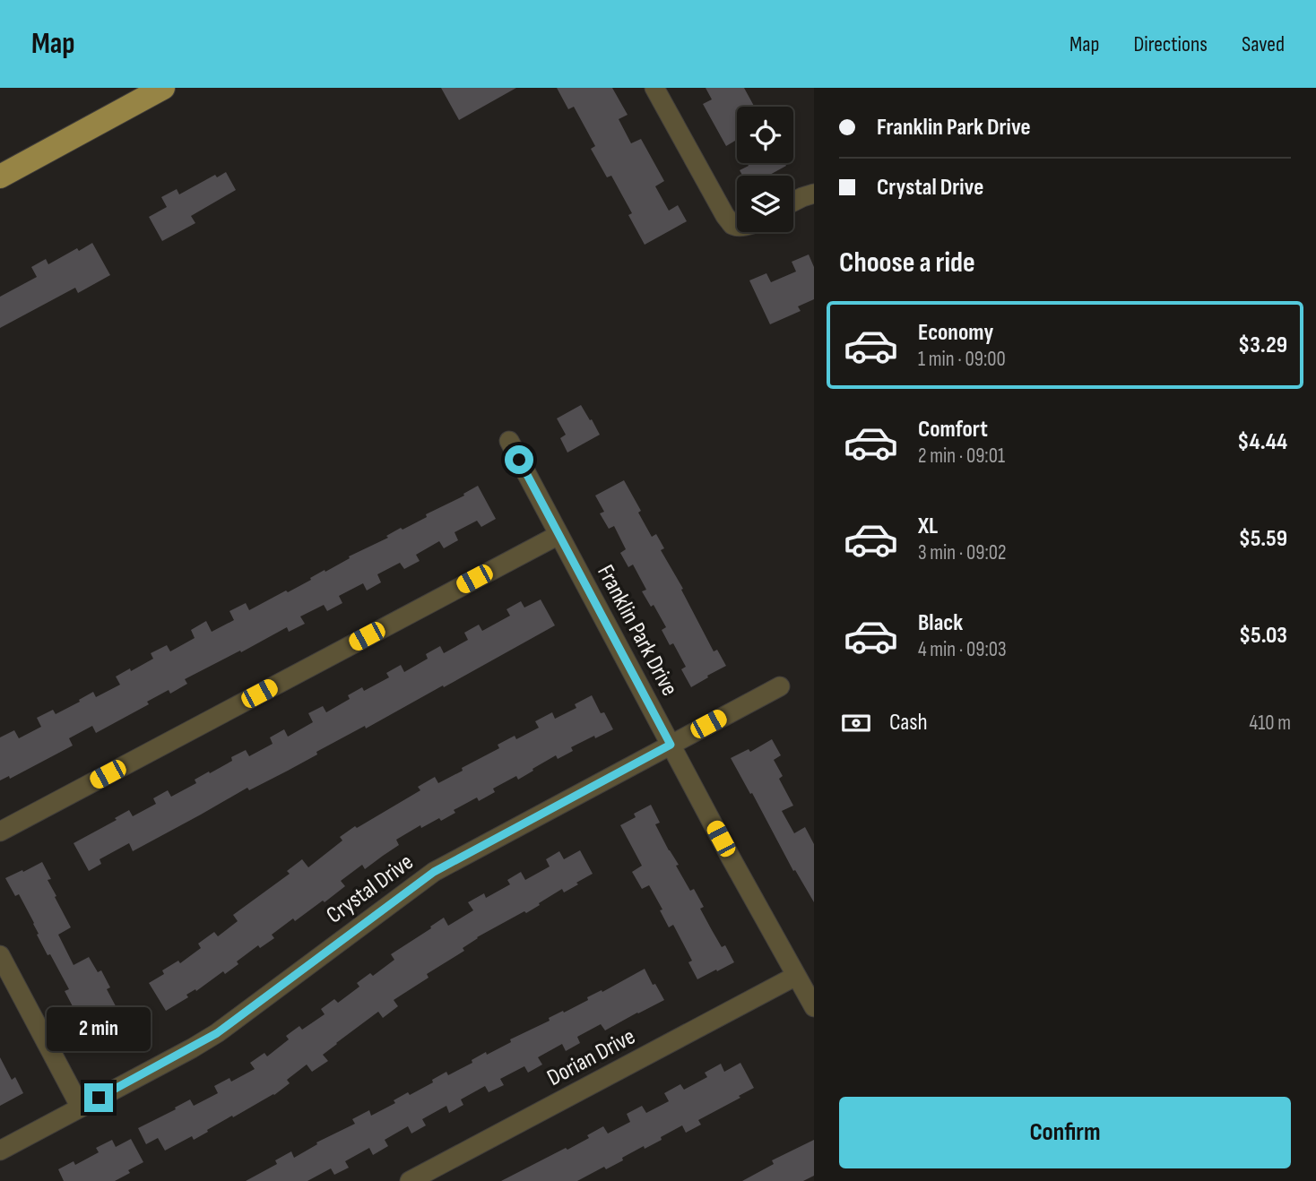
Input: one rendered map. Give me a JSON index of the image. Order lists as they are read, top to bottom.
{
  "streets": {
    "street": ["Franklin Park Drive", "Crystal Drive", "Dorian Drive"]
  },
  "crossings": [
    ["Franklin Park Drive", "Crystal Drive"],
    ["Franklin Park Drive", "Dorian Drive"]
  ],
  "page": {
    "header": "Map",
    "nav": ["Map", "Directions", "Saved"],
    "banner": ["Franklin Park Drive", "Crystal Drive"],
    "heading": "Choose a ride",
    "list": [
      {
        "name": "Economy",
        "note": "1 min · 09:00",
        "value": "$3.29"
      },
      {
        "name": "Comfort",
        "note": "2 min · 09:01",
        "value": "$4.44"
      },
      {
        "name": "XL",
        "note": "3 min · 09:02",
        "value": "$5.59"
      },
      {
        "name": "Black",
        "note": "4 min · 09:03",
        "value": "$5.03"
      }
    ],
    "pay": ["Cash", "410 m"],
    "bubble": "2 min",
    "buttons": "Confirm"
  }
}
